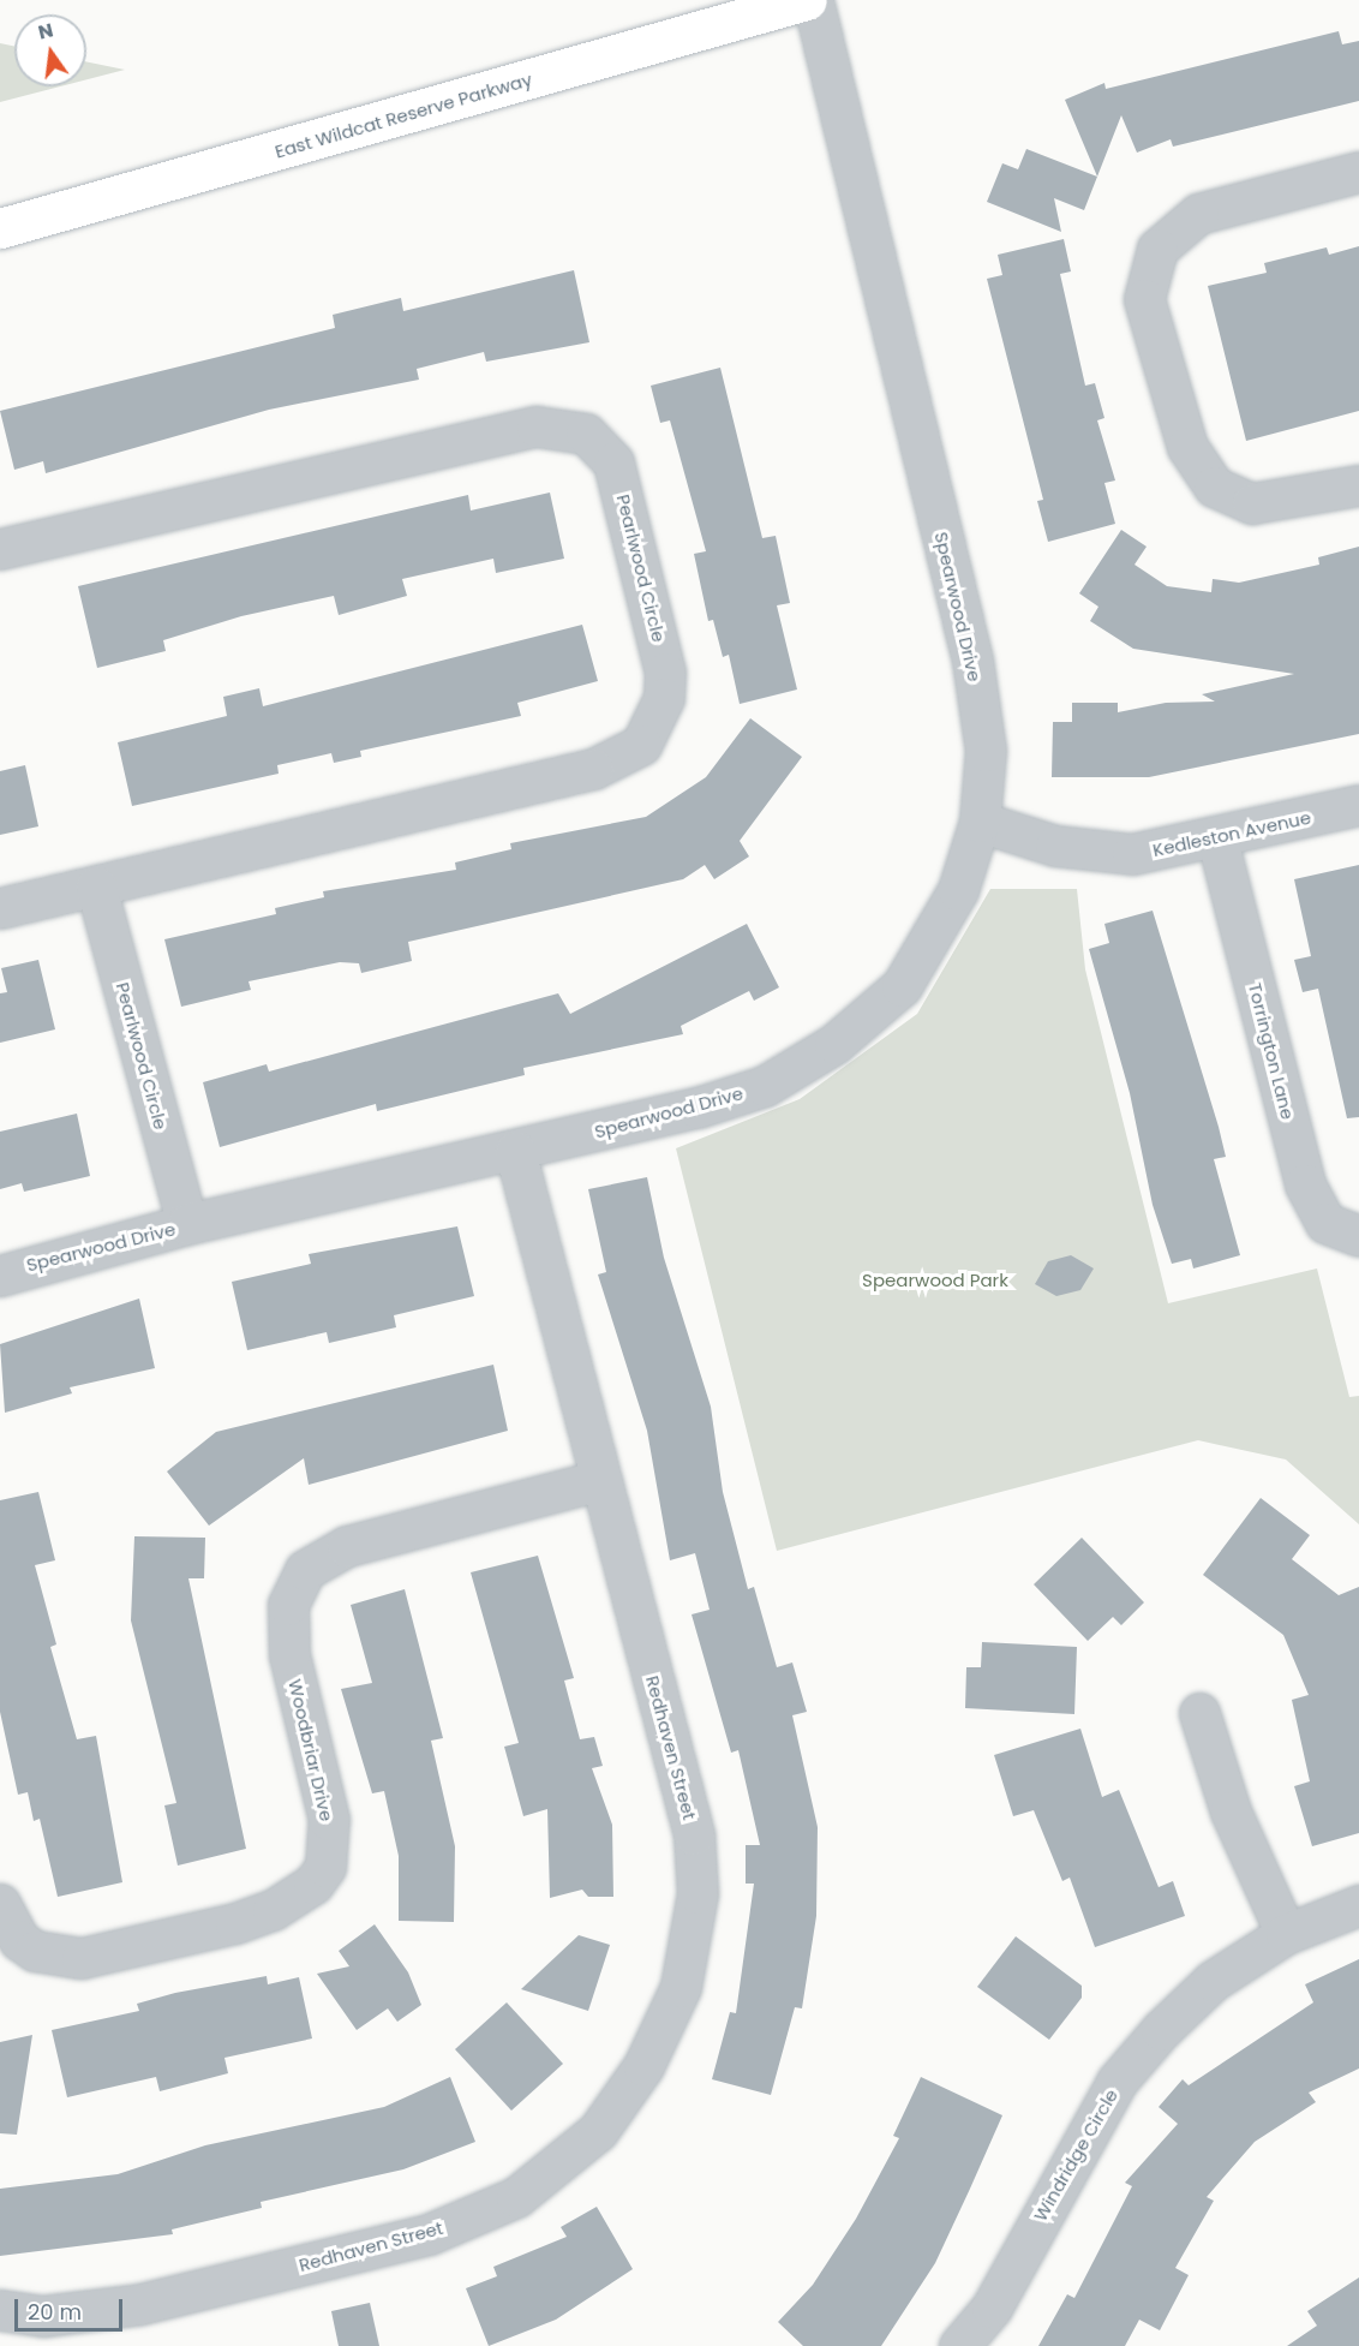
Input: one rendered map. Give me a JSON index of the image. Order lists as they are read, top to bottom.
{
  "streets": {
    "main road": ["East Wildcat Reserve Parkway"],
    "street": [
      "Pearlwood Circle",
      "Spearwood Drive",
      "Kedleston Avenue",
      "Torrington Lane",
      "Redhaven Street",
      "Woodbriar Drive",
      "Windridge Circle"
    ]
  },
  "crossings": [
    ["Pearlwood Circle", "Spearwood Drive"],
    ["Spearwood Drive", "Kedleston Avenue"],
    ["Spearwood Drive", "Redhaven Street"],
    ["Kedleston Avenue", "Torrington Lane"],
    ["Redhaven Street", "Woodbriar Drive"]
  ],
  "parks": ["Spearwood Park"],
  "scale_bar": "20 m",
  "north": "top"
}
